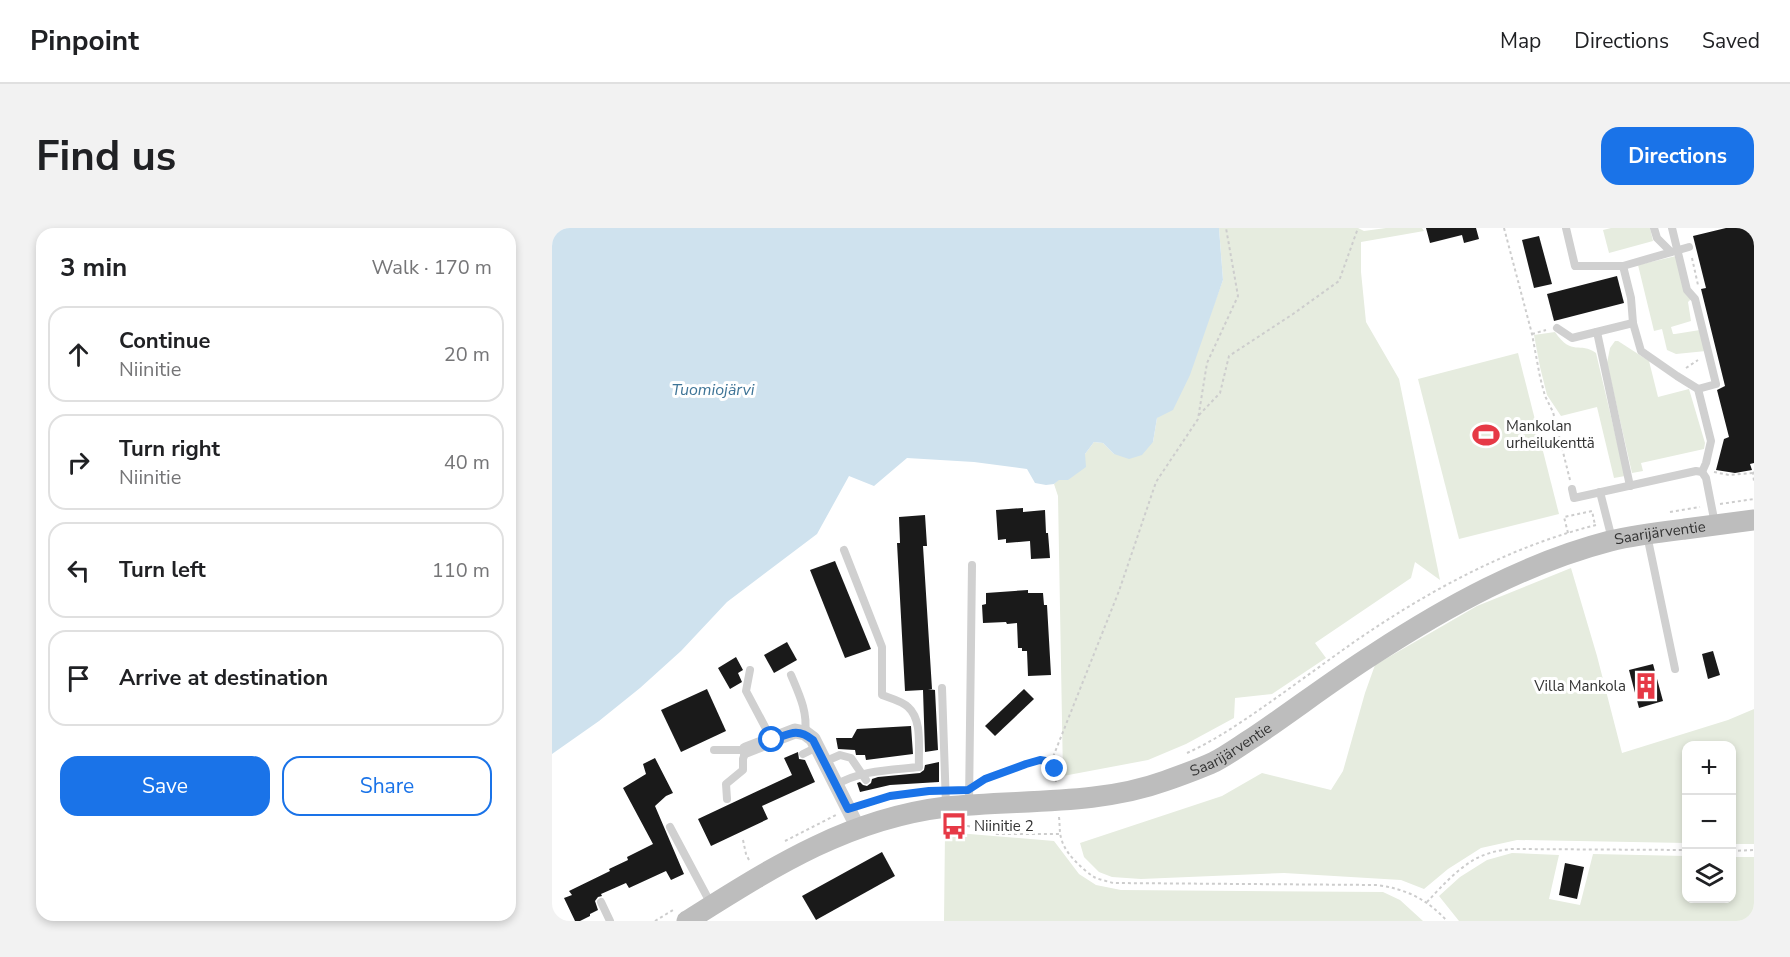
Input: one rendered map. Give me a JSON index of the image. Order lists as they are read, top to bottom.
{
  "streets": {
    "main road": ["Saarijärventie"]
  },
  "water": ["Tuomiojärvi"],
  "places": {
    "sports": ["Mankolan urheilukenttä"],
    "building": ["Villa Mankola"],
    "bus stop": ["Niinitie 2"]
  },
  "page": {
    "header": "Pinpoint",
    "nav": ["Map", "Directions", "Saved"],
    "buttons": [
      "Directions",
      ["Save", "Share"]
    ],
    "title": "Find us",
    "heading": ["3 min", "Walk · 170 m"],
    "list": [
      ["Continue", "Niinitie", "20 m"],
      ["Turn right", "Niinitie", "40 m"],
      ["Turn left", "110 m"],
      "Arrive at destination"
    ],
    "map_buttons": ["+", "−"]
  }
}
